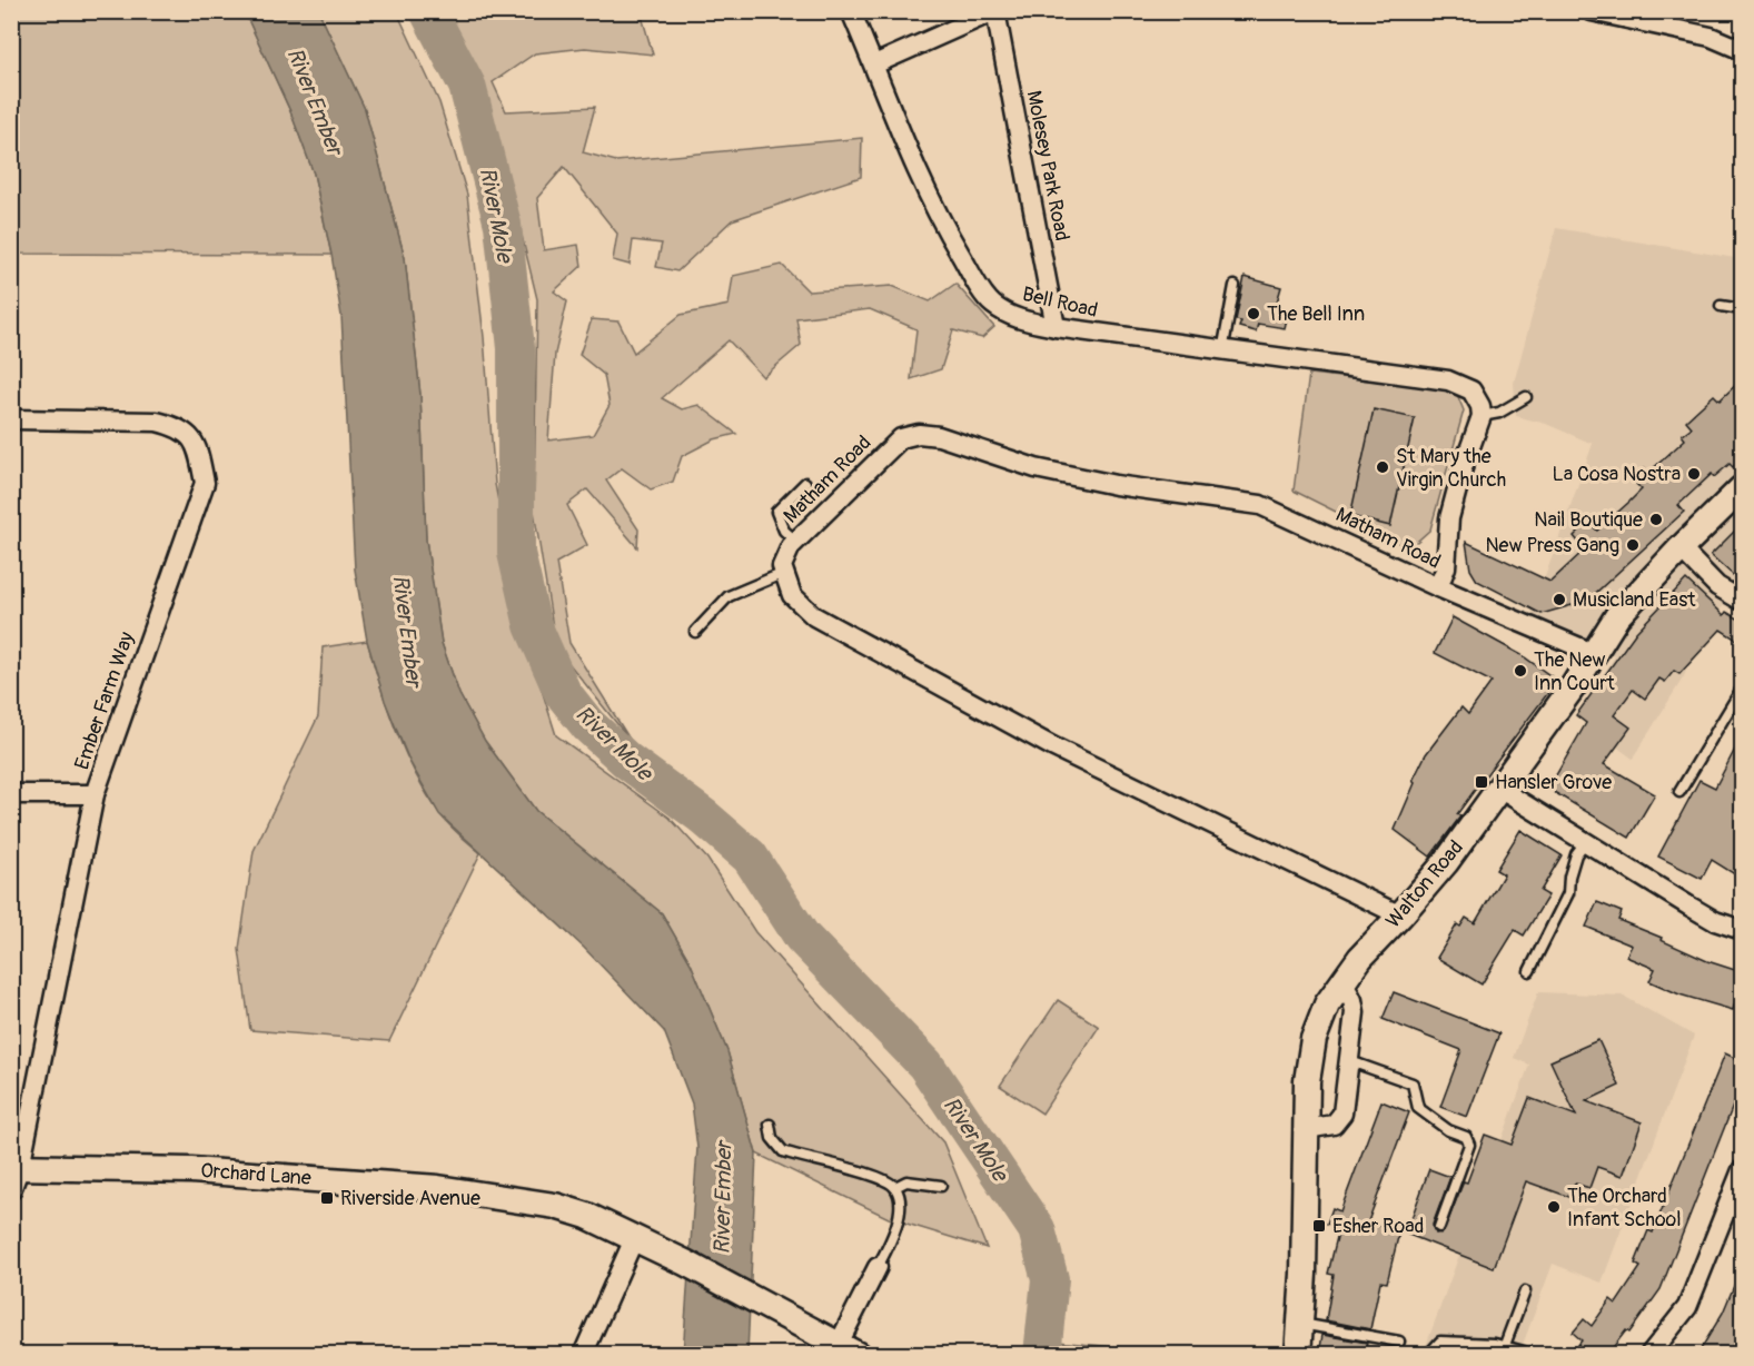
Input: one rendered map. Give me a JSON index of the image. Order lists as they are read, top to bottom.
{
  "streets": {
    "main road": ["Walton Road", "Orchard Lane"],
    "street": [
      "Molesey Park Road",
      "Bell Road",
      "Matham Road",
      "Ember Farm Way"
    ]
  },
  "crossings": [
    ["Molesey Park Road", "Bell Road"],
    ["Matham Road", "Walton Road"],
    ["Ember Farm Way", "Orchard Lane"]
  ],
  "water": ["River Ember", "River Mole"],
  "places": {
    "other": [
      "The Bell Inn",
      "St Mary the Virgin Church",
      "La Cosa Nostra",
      "Nail Boutique",
      "New Press Gang",
      "Musicland East",
      "The New Inn Court",
      "The Orchard Infant School"
    ],
    "transit": ["Hansler Grove", "Riverside Avenue", "Esher Road"]
  }
}
